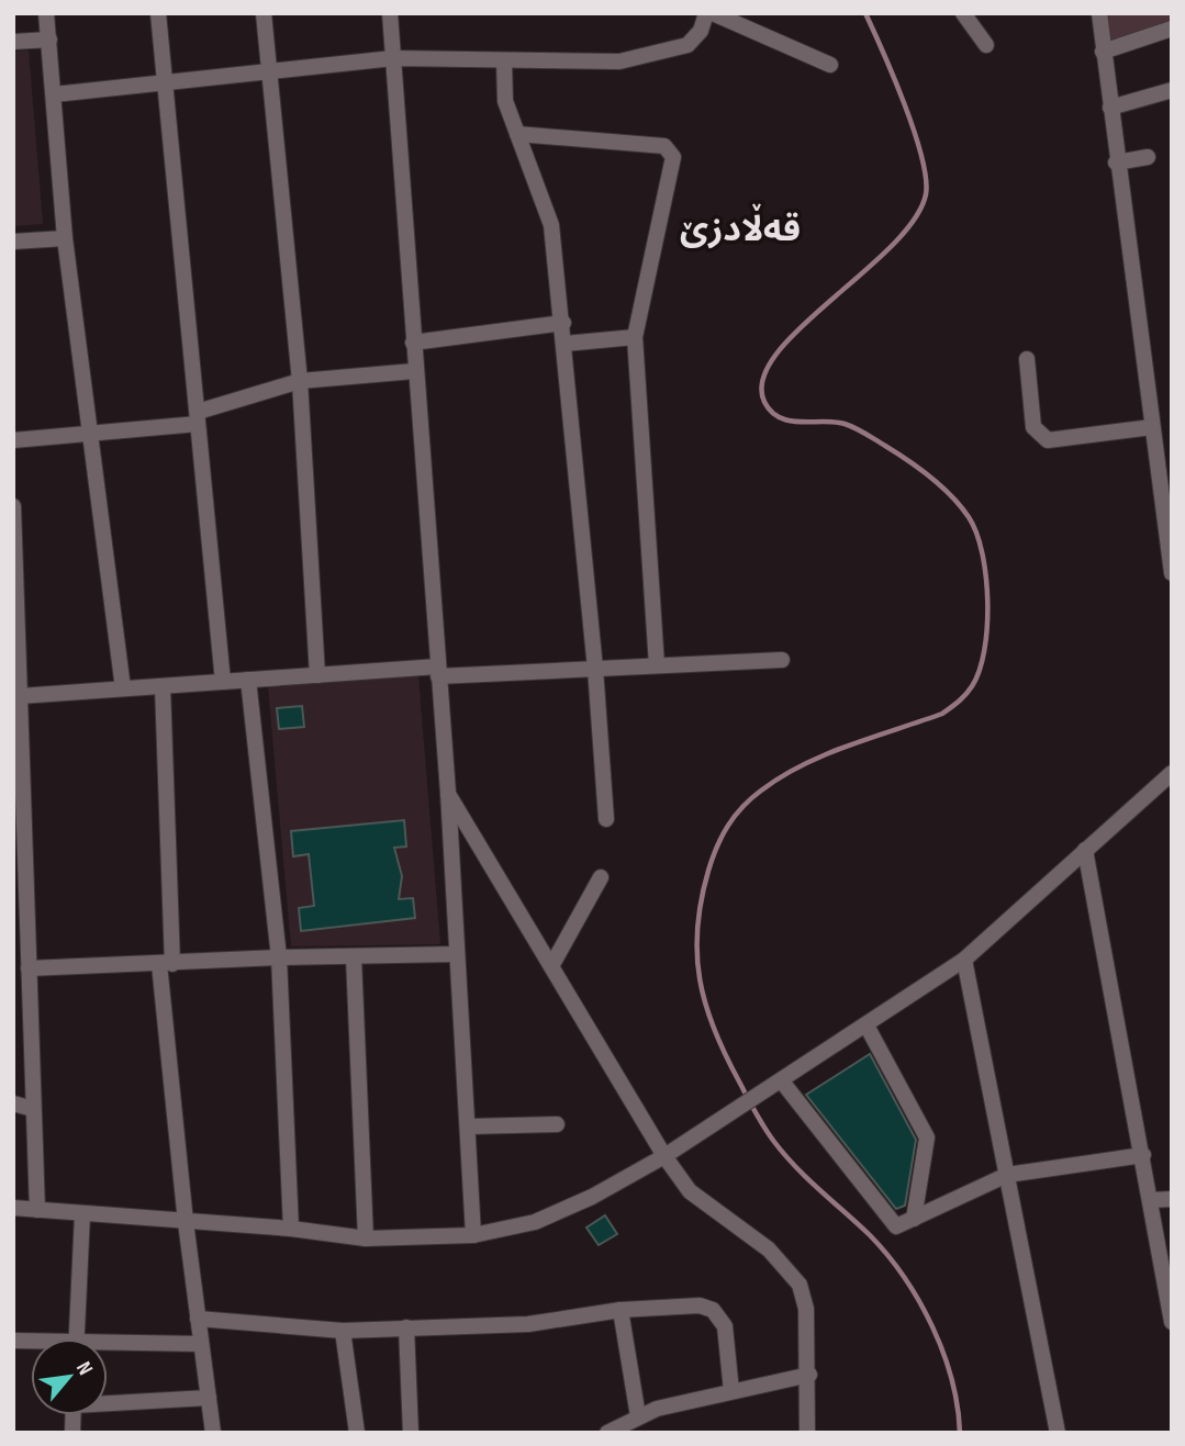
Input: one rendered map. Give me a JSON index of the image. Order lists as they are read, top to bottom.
{
  "districts": ["قەڵادزێ"],
  "north": "top right"
}
